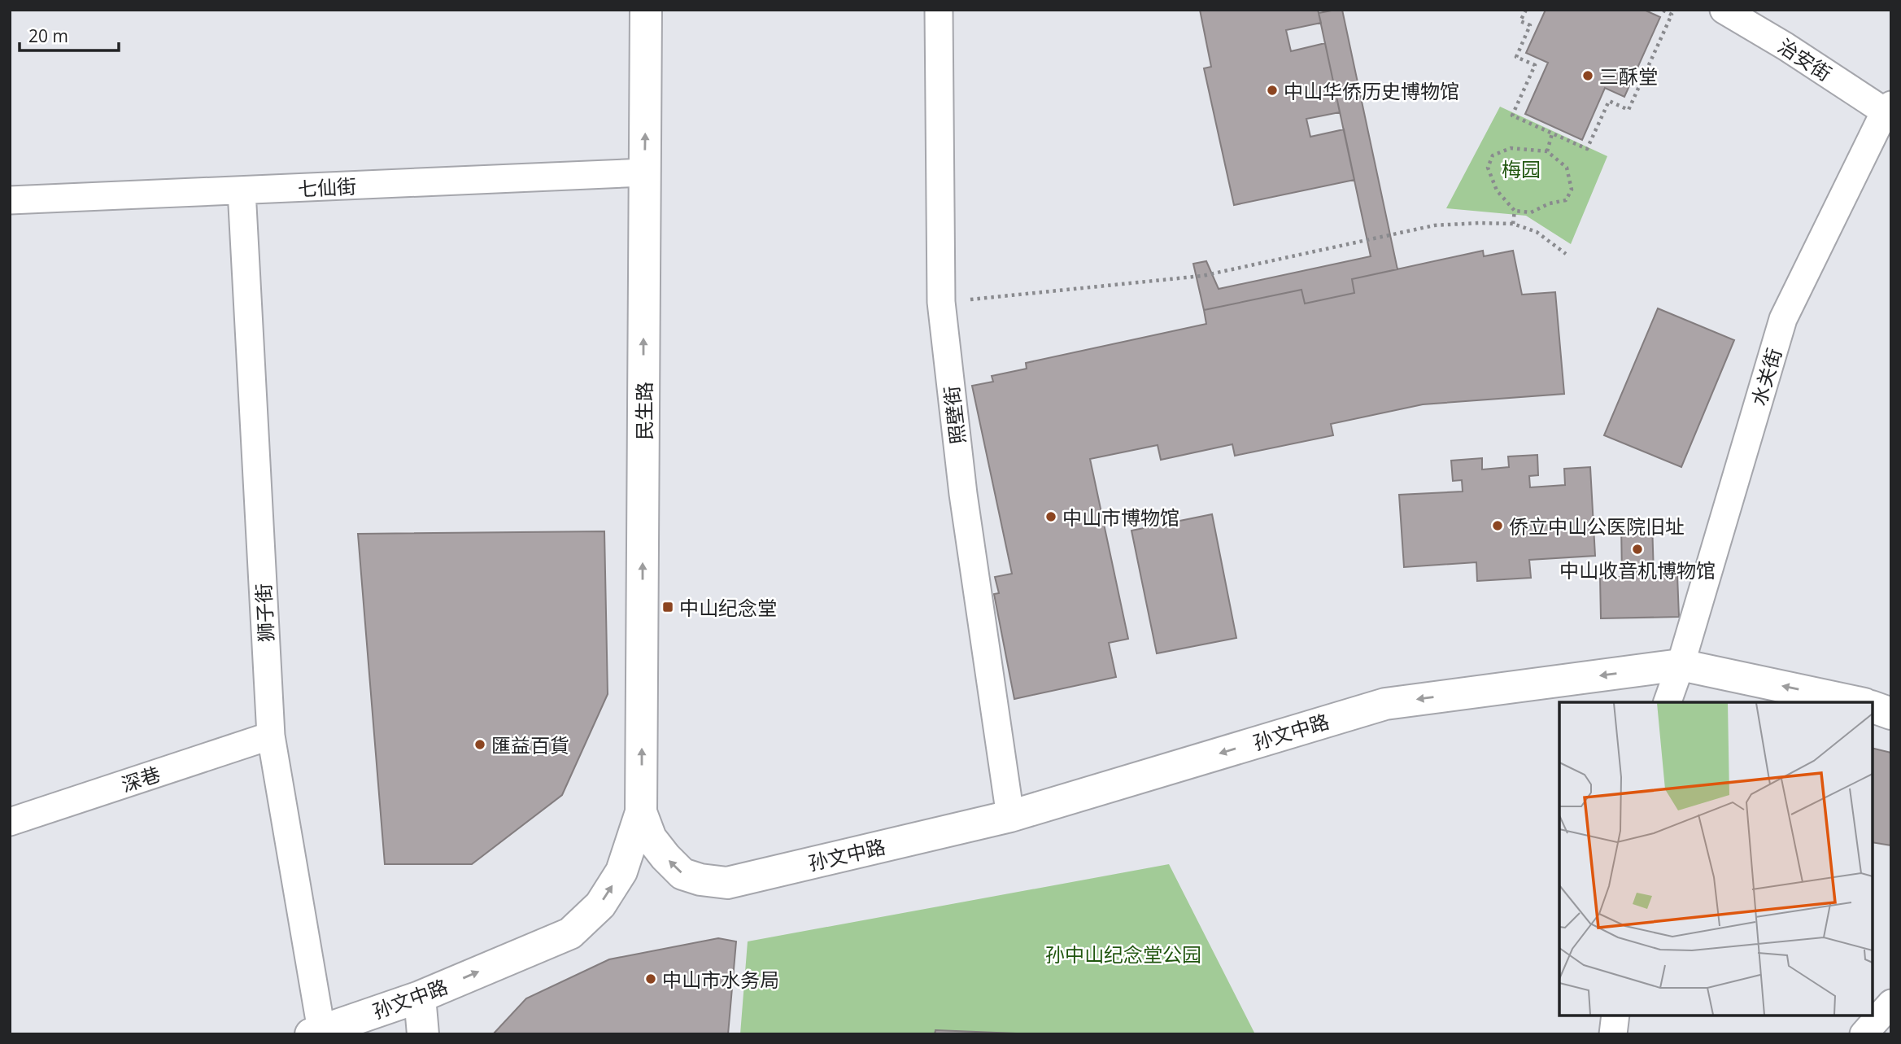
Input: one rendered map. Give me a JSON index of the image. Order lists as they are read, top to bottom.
{
  "streets": {
    "street": [
      "治安街",
      "七仙街",
      "水关街",
      "民生路",
      "照壁街",
      "狮子街",
      "孙文中路",
      "深巷"
    ]
  },
  "crossings": [
    ["治安街", "水关街"],
    ["七仙街", "民生路"],
    ["七仙街", "狮子街"],
    ["水关街", "孙文中路"],
    ["民生路", "孙文中路"],
    ["照壁街", "孙文中路"],
    ["狮子街", "孙文中路"],
    ["狮子街", "深巷"]
  ],
  "one_way": ["民生路"],
  "parks": ["梅园", "孙中山纪念堂公园"],
  "places": {
    "other": [
      "三酥堂",
      "中山华侨历史博物馆",
      "中山市博物馆",
      "侨立中山公医院旧址",
      "中山收音机博物馆",
      "匯益百貨",
      "中山市水务局"
    ],
    "transit": ["中山纪念堂"]
  },
  "scale_bar": "20 m"
}
